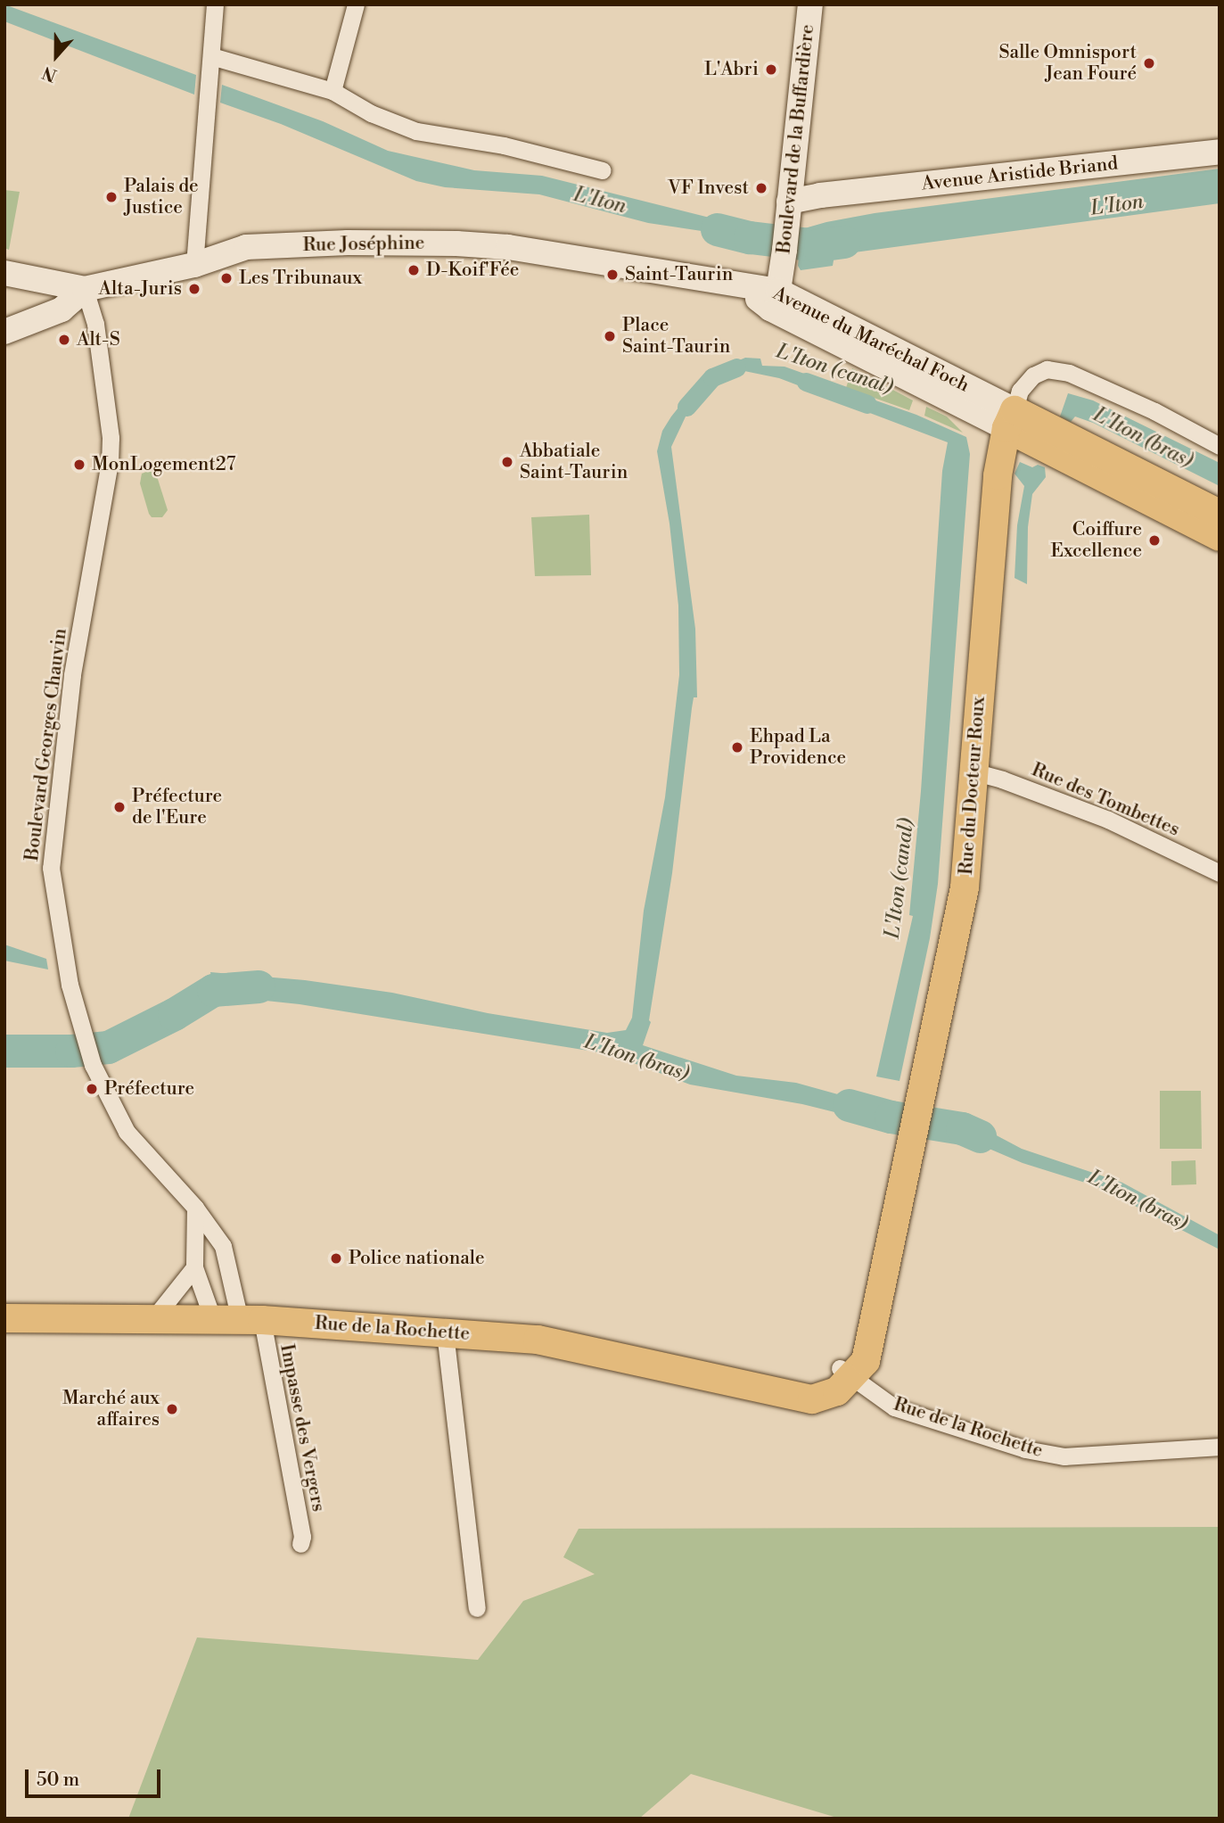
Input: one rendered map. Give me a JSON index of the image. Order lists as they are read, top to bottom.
{
  "streets": {
    "main road": [
      "Boulevard de la Buffardière",
      "Avenue Aristide Briand",
      "Rue Joséphine",
      "Avenue du Maréchal Foch",
      "Rue du Docteur Roux",
      "Rue de la Rochette"
    ],
    "street": ["Boulevard Georges Chauvin", "Rue des Tombettes", "Impasse des Vergers"]
  },
  "crossings": [
    ["Boulevard de la Buffardière", "Avenue Aristide Briand"],
    ["Boulevard de la Buffardière", "Avenue du Maréchal Foch"],
    ["Rue Joséphine", "Avenue du Maréchal Foch"],
    ["Rue Joséphine", "Boulevard Georges Chauvin"],
    ["Avenue du Maréchal Foch", "Rue du Docteur Roux"],
    ["Boulevard Georges Chauvin", "Rue de la Rochette"],
    ["Boulevard Georges Chauvin", "Impasse des Vergers"],
    ["Rue du Docteur Roux", "Rue des Tombettes"],
    ["Rue du Docteur Roux", "Rue de la Rochette"],
    ["Rue de la Rochette", "Impasse des Vergers"]
  ],
  "water": ["L'Iton", "L'Iton (canal)", "L'Iton (bras)"],
  "places": [
    "Salle Omnisport Jean Fouré",
    "L'Abri",
    "VF Invest",
    "Palais de Justice",
    "D-Koif'Fée",
    "Saint-Taurin",
    "Les Tribunaux",
    "Alta-Juris",
    "Place Saint-Taurin",
    "Alt-S",
    "Abbatiale Saint-Taurin",
    "MonLogement27",
    "Coiffure Excellence",
    "Ehpad La Providence",
    "Préfecture de l'Eure",
    "Préfecture",
    "Police nationale",
    "Marché aux affaires"
  ],
  "scale_bar": "50 m",
  "north": "bottom"
}
